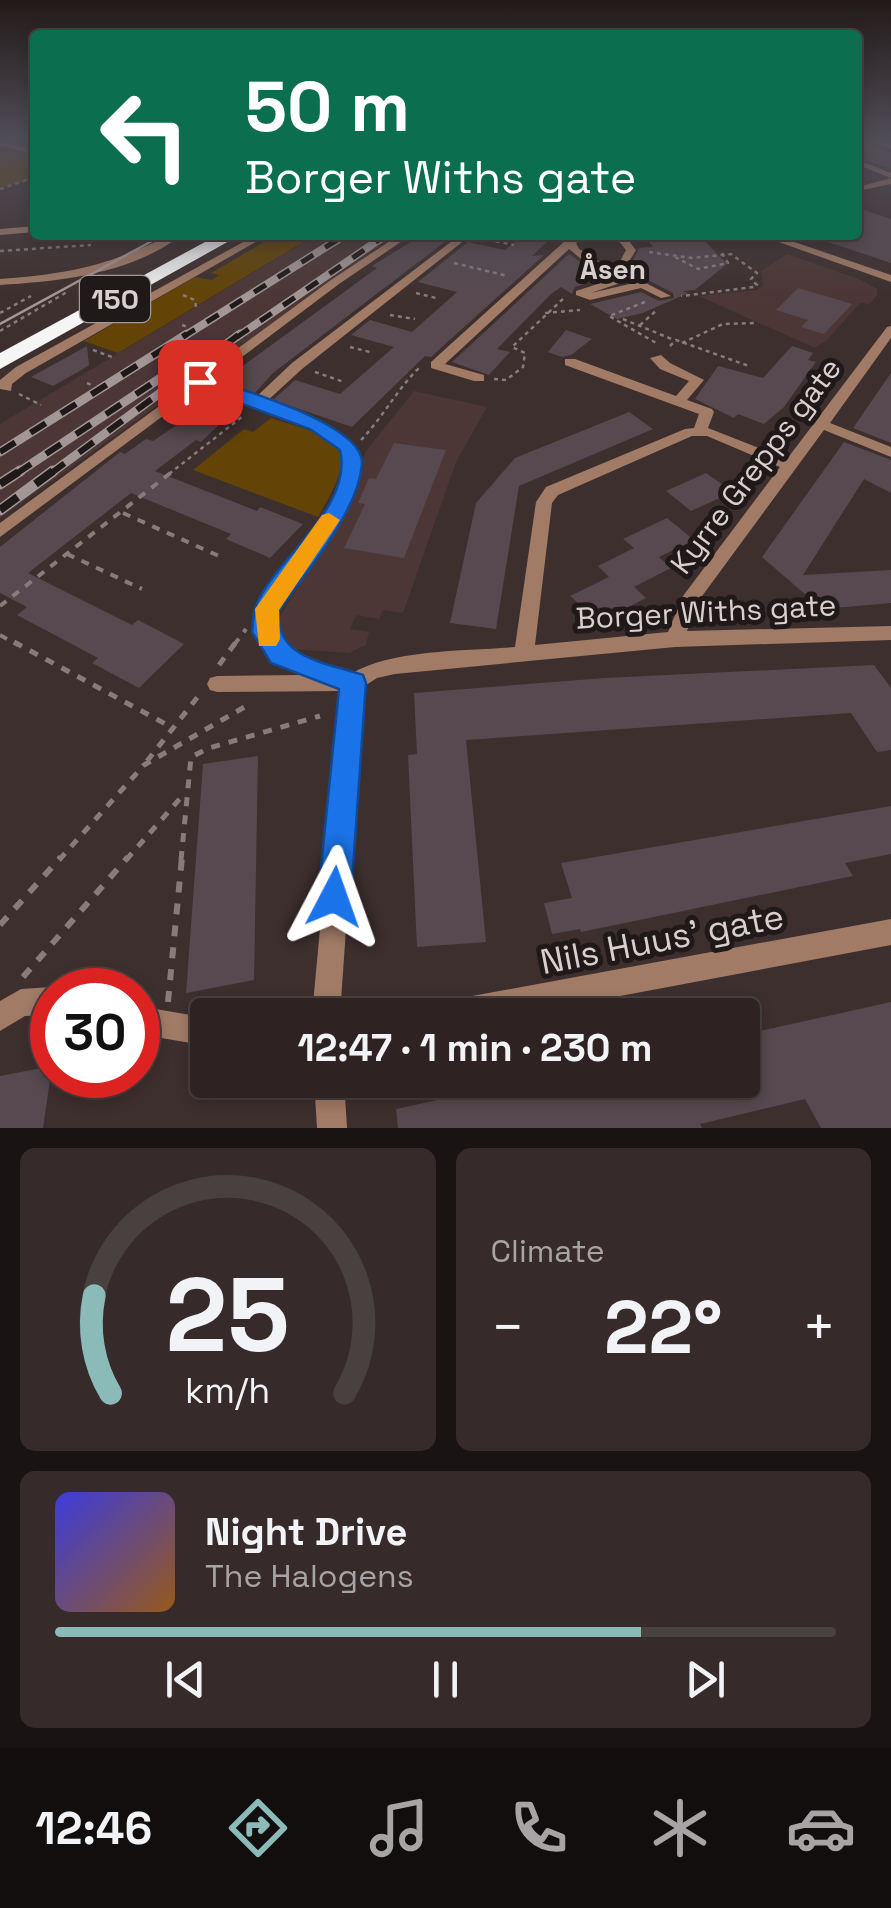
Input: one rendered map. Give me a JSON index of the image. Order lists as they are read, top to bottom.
{
  "streets": {
    "highway": ["150"],
    "street": ["Kyrre Grepps gate", "Borger Withs gate", "Nils Huus' gate"]
  },
  "crossings": [
    ["Kyrre Grepps gate", "Borger Withs gate"]
  ],
  "districts": ["Åsen"],
  "page": {
    "turn": ["50 m", "Borger Withs gate"],
    "limit": "30",
    "trip": "12:47 · 1 min · 230 m",
    "tile": "Climate",
    "heat": ["−", "22°", "+"],
    "song": ["Night Drive", "The Halogens"],
    "tabs": "12:46",
    "gauge": ["25", "km/h"]
  }
}
